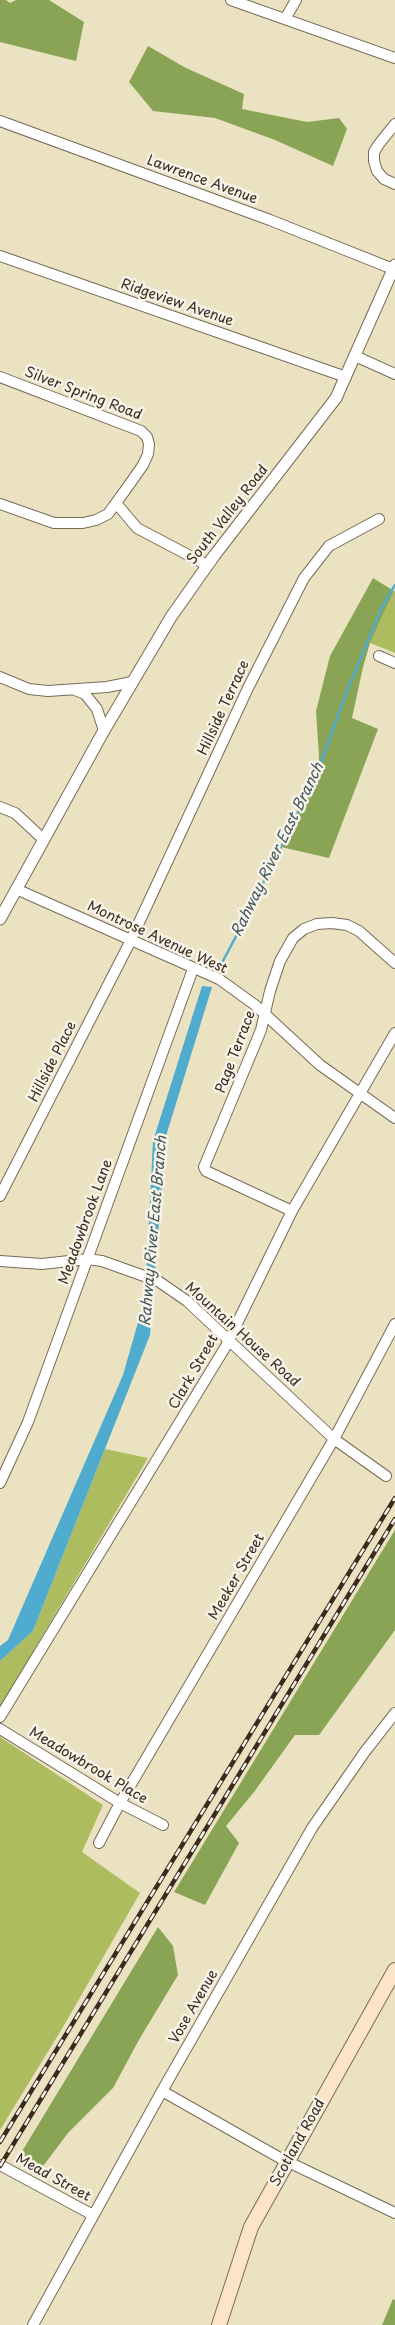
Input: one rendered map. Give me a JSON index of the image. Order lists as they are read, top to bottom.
{
  "streets": {
    "main road": ["Scotland Road"],
    "street": [
      "Lawrence Avenue",
      "Ridgeview Avenue",
      "Silver Spring Road",
      "South Valley Road",
      "Hillside Terrace",
      "Montrose Avenue West",
      "Page Terrace",
      "Hillside Place",
      "Meadowbrook Lane",
      "Mountain House Road",
      "Clark Street",
      "Meeker Street",
      "Meadowbrook Place",
      "Vose Avenue",
      "Mead Street"
    ]
  },
  "crossings": [
    ["Lawrence Avenue", "South Valley Road"],
    ["Ridgeview Avenue", "South Valley Road"],
    ["South Valley Road", "Montrose Avenue West"],
    ["Hillside Terrace", "Montrose Avenue West"],
    ["Hillside Terrace", "Hillside Place"],
    ["Montrose Avenue West", "Page Terrace"],
    ["Montrose Avenue West", "Hillside Place"],
    ["Montrose Avenue West", "Meadowbrook Lane"],
    ["Montrose Avenue West", "Clark Street"],
    ["Page Terrace", "Clark Street"],
    ["Meadowbrook Lane", "Mountain House Road"],
    ["Mountain House Road", "Clark Street"],
    ["Mountain House Road", "Meeker Street"],
    ["Meeker Street", "Meadowbrook Place"],
    ["Vose Avenue", "Mead Street"]
  ],
  "water": ["Rahway River East Branch"]
}
